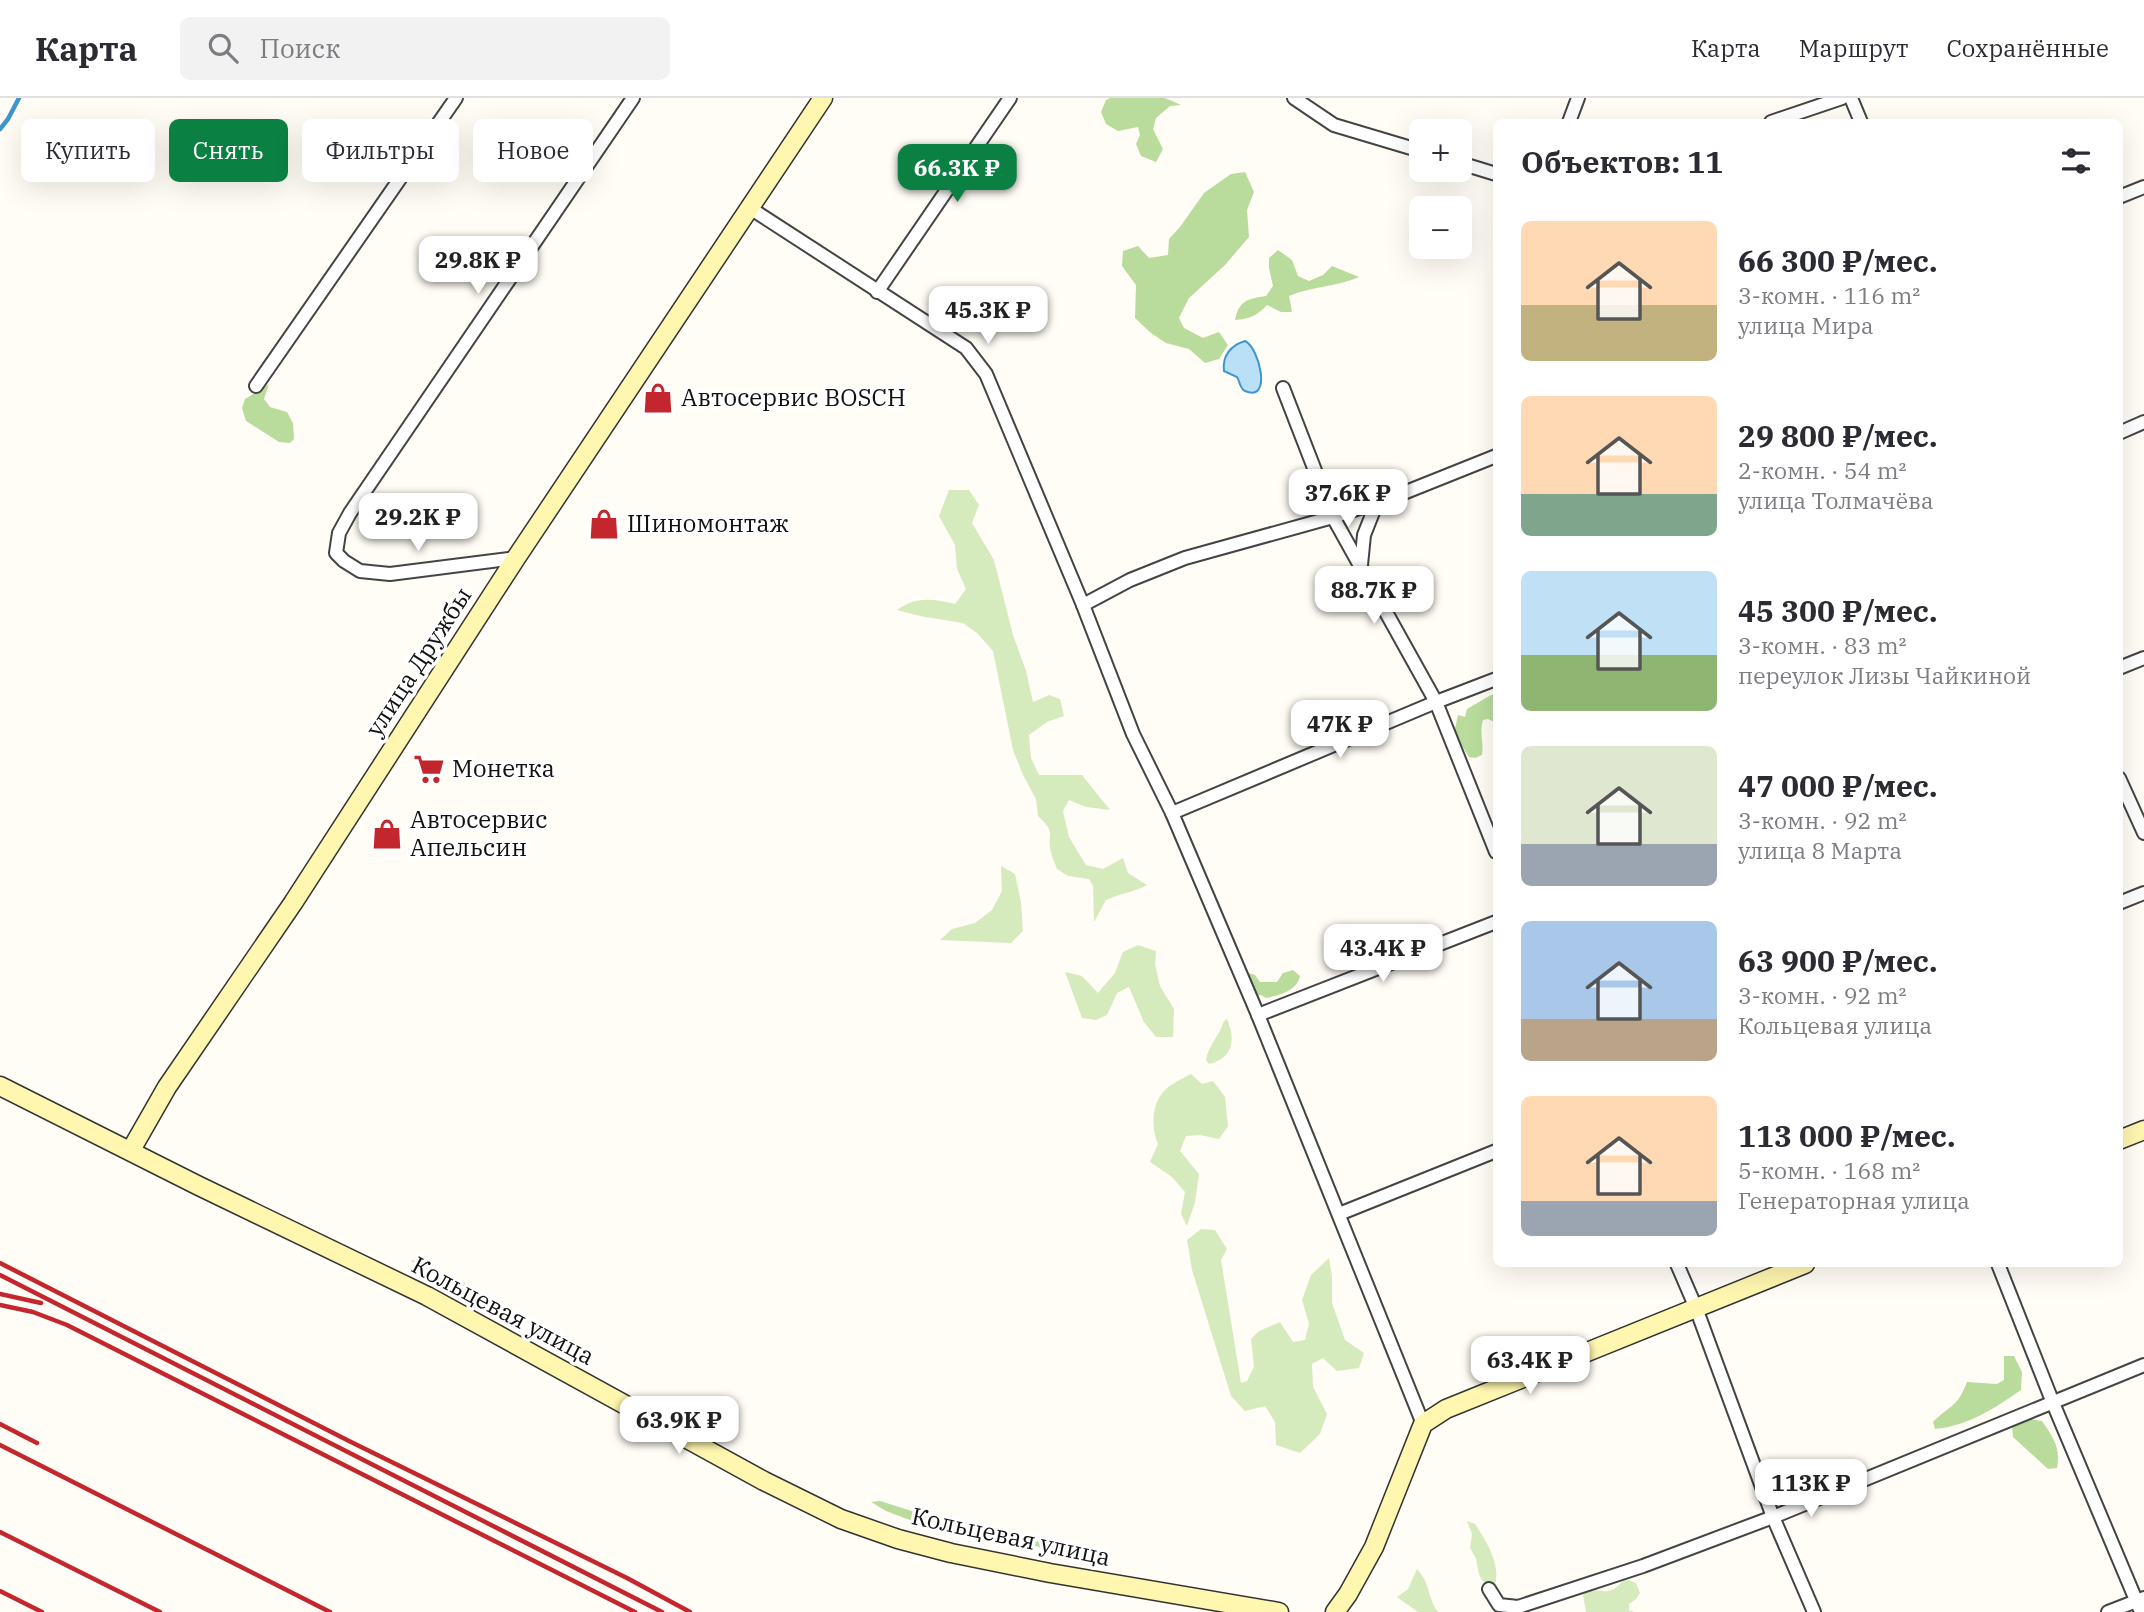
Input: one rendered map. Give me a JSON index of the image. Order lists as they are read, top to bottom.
{
  "streets": {
    "street": ["улица Дружбы", "Кольцевая улица"]
  },
  "crossings": [
    ["улица Дружбы", "Кольцевая улица"]
  ],
  "places": {
    "shop": ["Автосервис BOSCH", "Шиномонтаж", "Автосервис Апельсин"],
    "supermarket": ["Монетка"]
  },
  "page": {
    "header": "Карта",
    "search": "Поиск",
    "nav": ["Карта", "Маршрут", "Сохранённые"],
    "map_buttons": ["+", "−"],
    "chip": [
      "Купить",
      "Снять",
      "Фильтры",
      "Новое"
    ],
    "heading": "Объектов: 11",
    "price": [
      "66.3K ₽",
      "29.8K ₽",
      "45.3K ₽",
      "37.6K ₽",
      "29.2K ₽",
      "88.7K ₽",
      "47K ₽",
      "43.4K ₽",
      "63.4K ₽",
      "63.9K ₽",
      "113K ₽"
    ],
    "list": [
      {
        "name": "66 300 ₽/мес.",
        "note": "3-комн. · 116 m² · улица Мира"
      },
      {
        "name": "29 800 ₽/мес.",
        "note": "2-комн. · 54 m² · улица Толмачёва"
      },
      {
        "name": "45 300 ₽/мес.",
        "note": "3-комн. · 83 m² · переулок Лизы Чайкиной"
      },
      {
        "name": "47 000 ₽/мес.",
        "note": "3-комн. · 92 m² · улица 8 Марта"
      },
      {
        "name": "63 900 ₽/мес.",
        "note": "3-комн. · 92 m² · Кольцевая улица"
      },
      {
        "name": "113 000 ₽/мес.",
        "note": "5-комн. · 168 m² · Генераторная улица"
      }
    ]
  }
}
